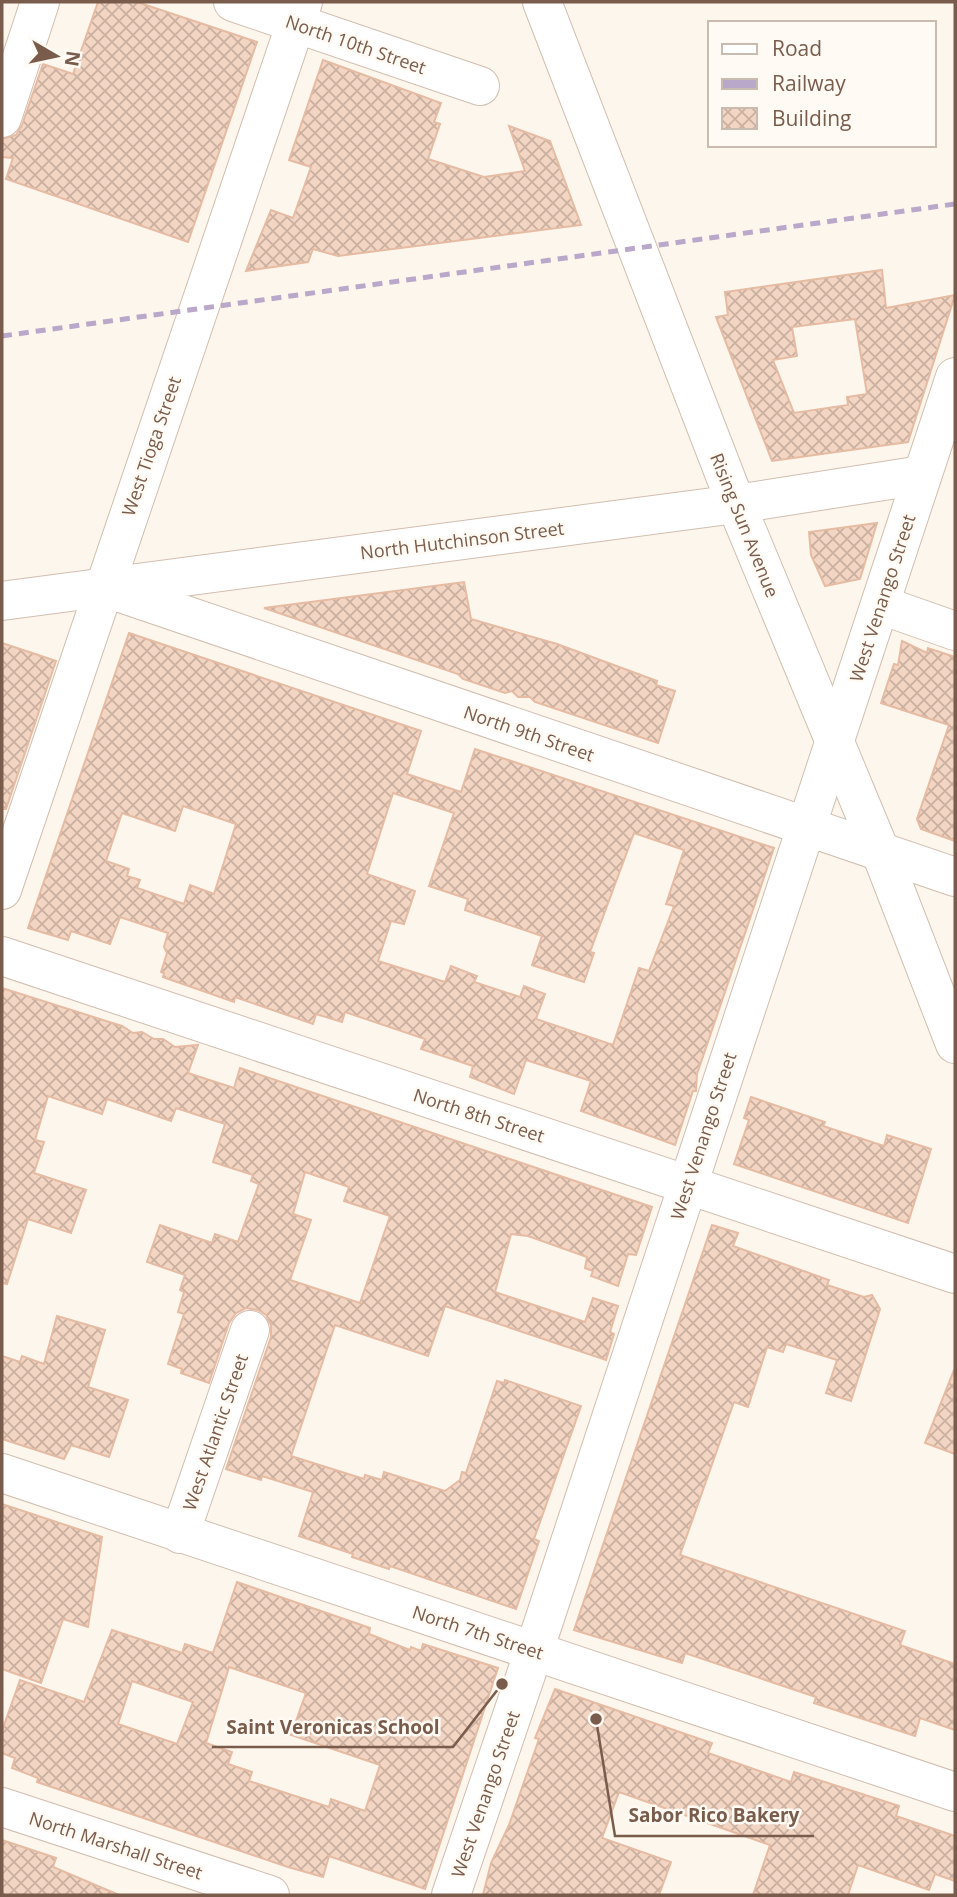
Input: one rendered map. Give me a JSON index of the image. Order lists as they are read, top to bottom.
{
  "streets": {
    "street": [
      "North 10th Street",
      "West Tioga Street",
      "Rising Sun Avenue",
      "North Hutchinson Street",
      "West Venango Street",
      "North 9th Street",
      "North 8th Street",
      "West Atlantic Street",
      "North 7th Street",
      "North Marshall Street"
    ]
  },
  "crossings": [
    ["North 10th Street", "West Tioga Street"],
    ["West Tioga Street", "North Hutchinson Street"],
    ["West Tioga Street", "North 9th Street"],
    ["Rising Sun Avenue", "North Hutchinson Street"],
    ["Rising Sun Avenue", "West Venango Street"],
    ["Rising Sun Avenue", "North 9th Street"],
    ["North Hutchinson Street", "West Venango Street"],
    ["North Hutchinson Street", "North 9th Street"],
    ["West Venango Street", "North 9th Street"],
    ["West Venango Street", "North 8th Street"],
    ["West Venango Street", "North 7th Street"],
    ["West Atlantic Street", "North 7th Street"]
  ],
  "places": ["Saint Veronicas School", "Sabor Rico Bakery"],
  "legend": ["Road", "Railway", "Building"],
  "north": "right"
}
